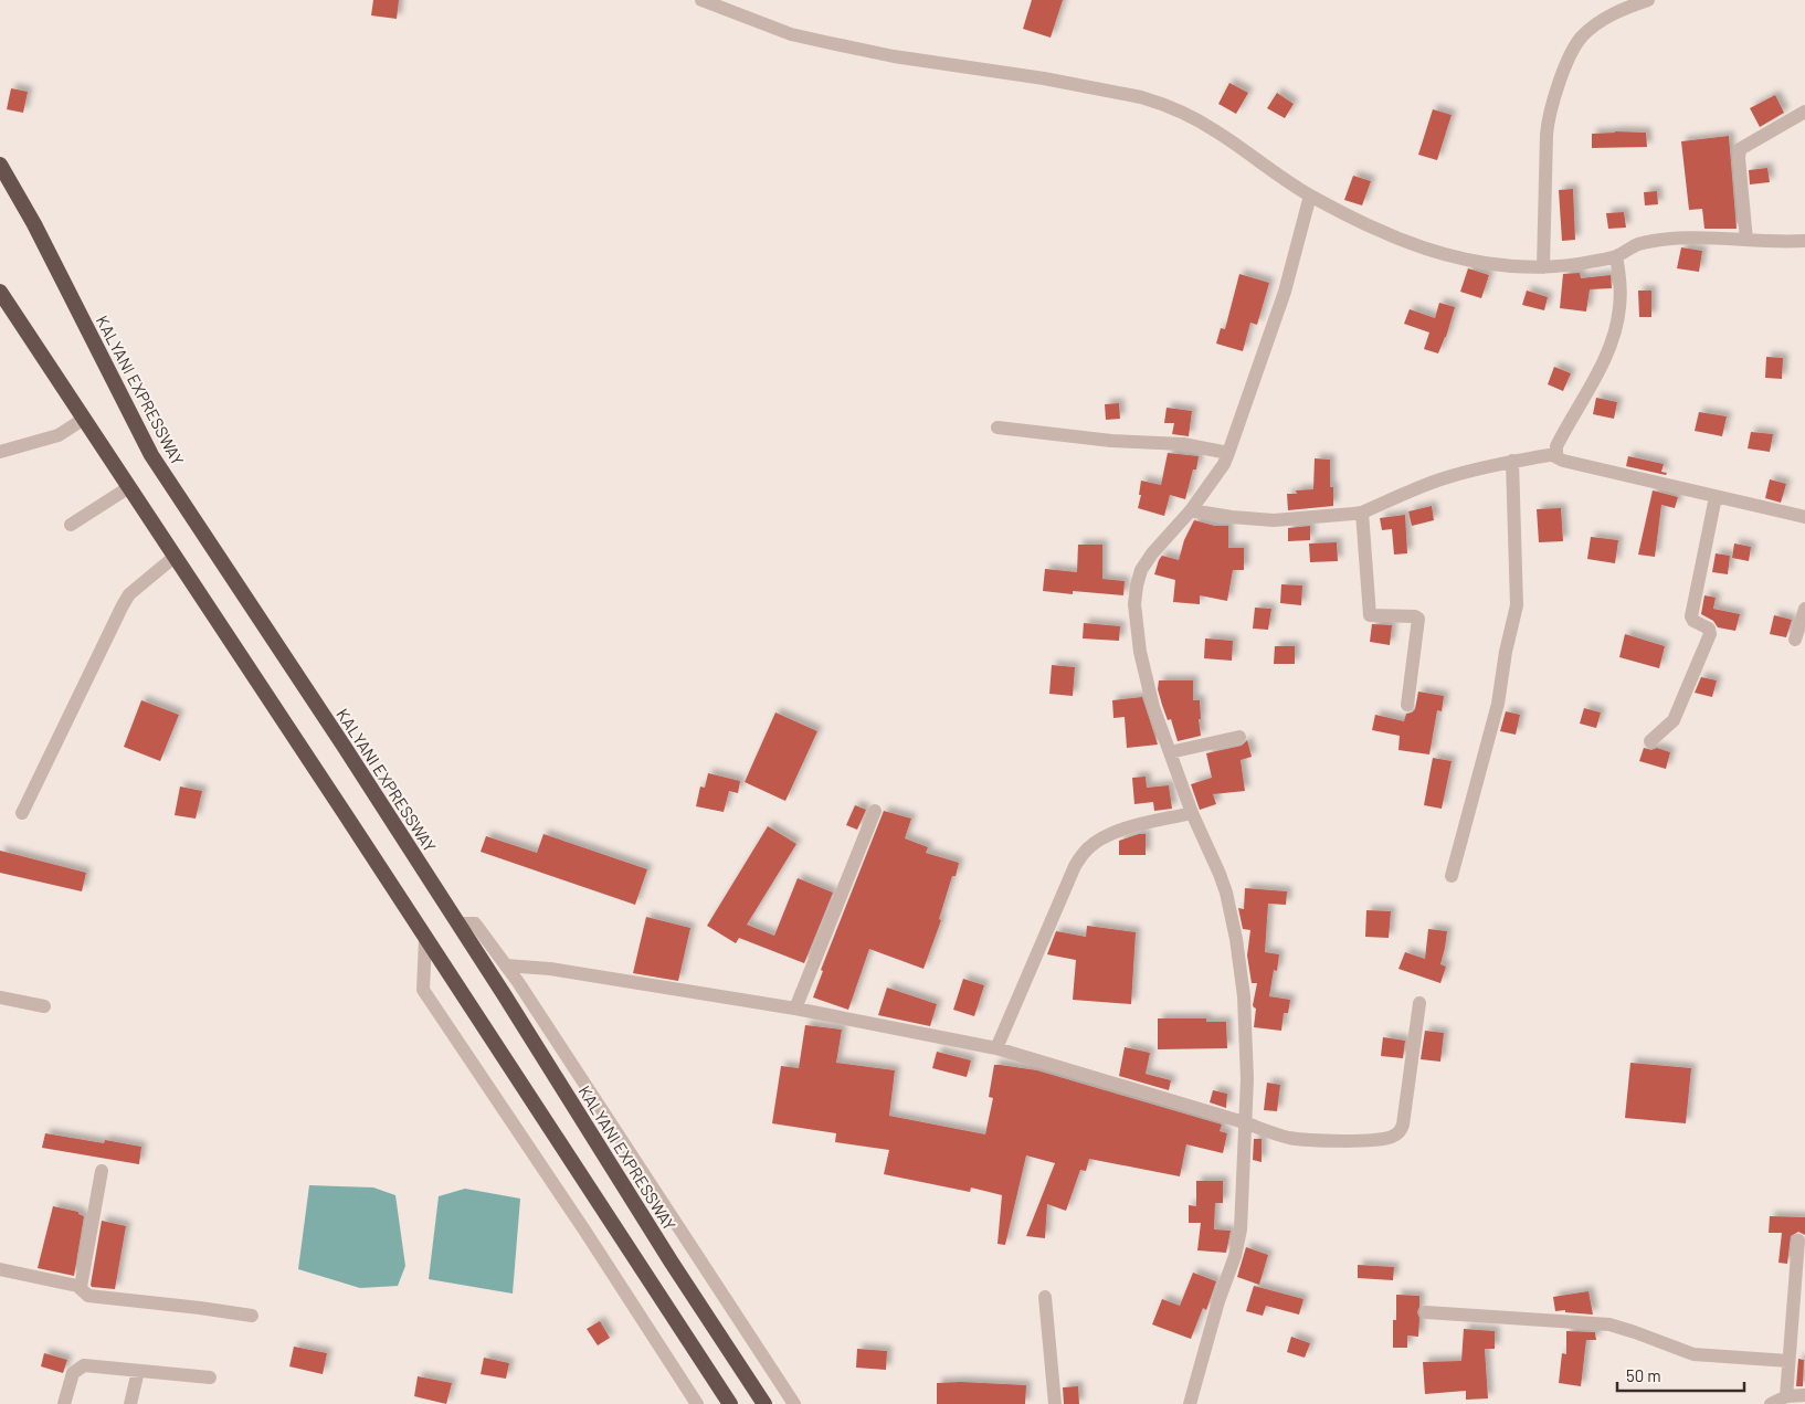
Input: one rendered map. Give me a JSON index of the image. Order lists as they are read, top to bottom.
{
  "streets": {
    "highway": ["KALYANI EXPRESSWAY"]
  },
  "scale_bar": "50 m"
}
